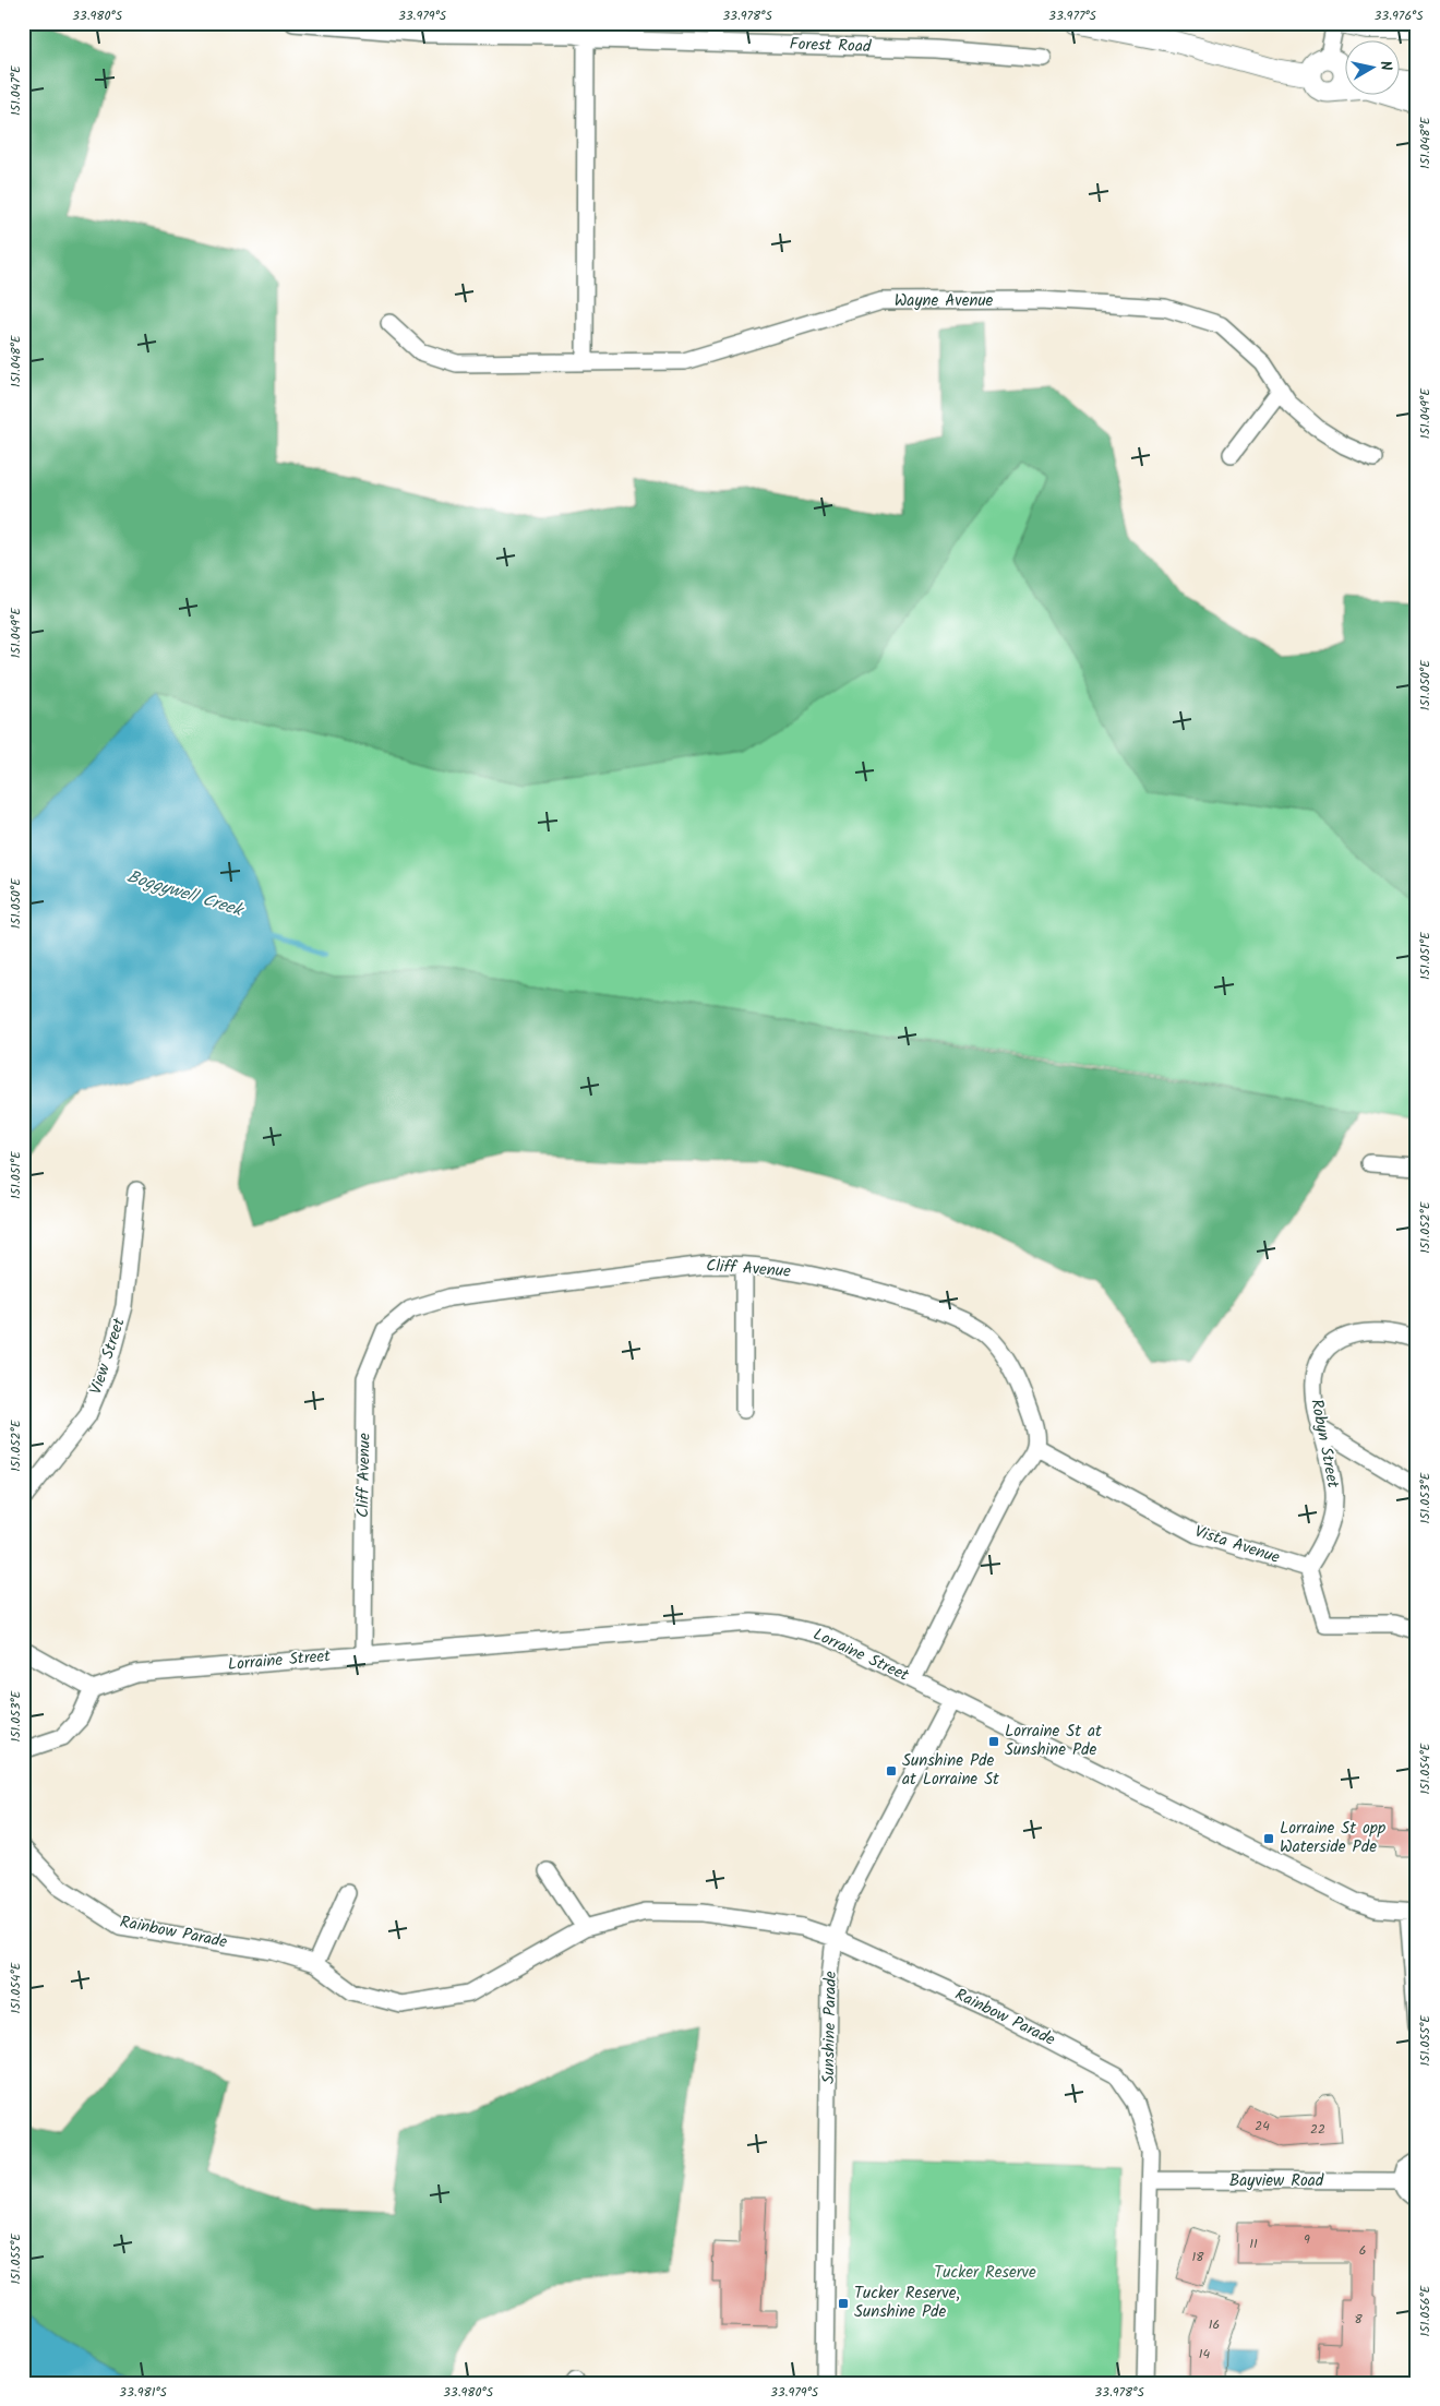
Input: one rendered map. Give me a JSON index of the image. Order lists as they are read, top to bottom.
{
  "streets": {
    "street": [
      "Forest Road",
      "Wayne Avenue",
      "Cliff Avenue",
      "View Street",
      "Robyn Street",
      "Vista Avenue",
      "Lorraine Street",
      "Rainbow Parade",
      "Sunshine Parade",
      "Bayview Road"
    ]
  },
  "crossings": [
    ["Cliff Avenue", "Vista Avenue"],
    ["Cliff Avenue", "Lorraine Street"],
    ["Robyn Street", "Vista Avenue"],
    ["Lorraine Street", "Sunshine Parade"],
    ["Rainbow Parade", "Sunshine Parade"],
    ["Rainbow Parade", "Bayview Road"]
  ],
  "water": ["Boggywell Creek"],
  "parks": ["Tucker Reserve"],
  "places": {
    "transit": [
      "Lorraine St at Sunshine Pde",
      "Sunshine Pde at Lorraine St",
      "Lorraine St opp Waterside Pde",
      "Tucker Reserve, Sunshine Pde"
    ]
  },
  "house_numbers": [
    "24",
    "22",
    "9",
    "11",
    "6",
    "18",
    "8",
    "16",
    "14"
  ],
  "north": "right",
  "coordinates": [
    "33.980°S",
    "33.979°S",
    "33.978°S",
    "33.977°S",
    "33.976°S",
    "151.047°E",
    "151.048°E",
    "151.049°E",
    "151.050°E",
    "151.051°E",
    "151.052°E",
    "151.053°E",
    "151.054°E",
    "151.055°E",
    "151.056°E",
    "33.981°S"
  ]
}
